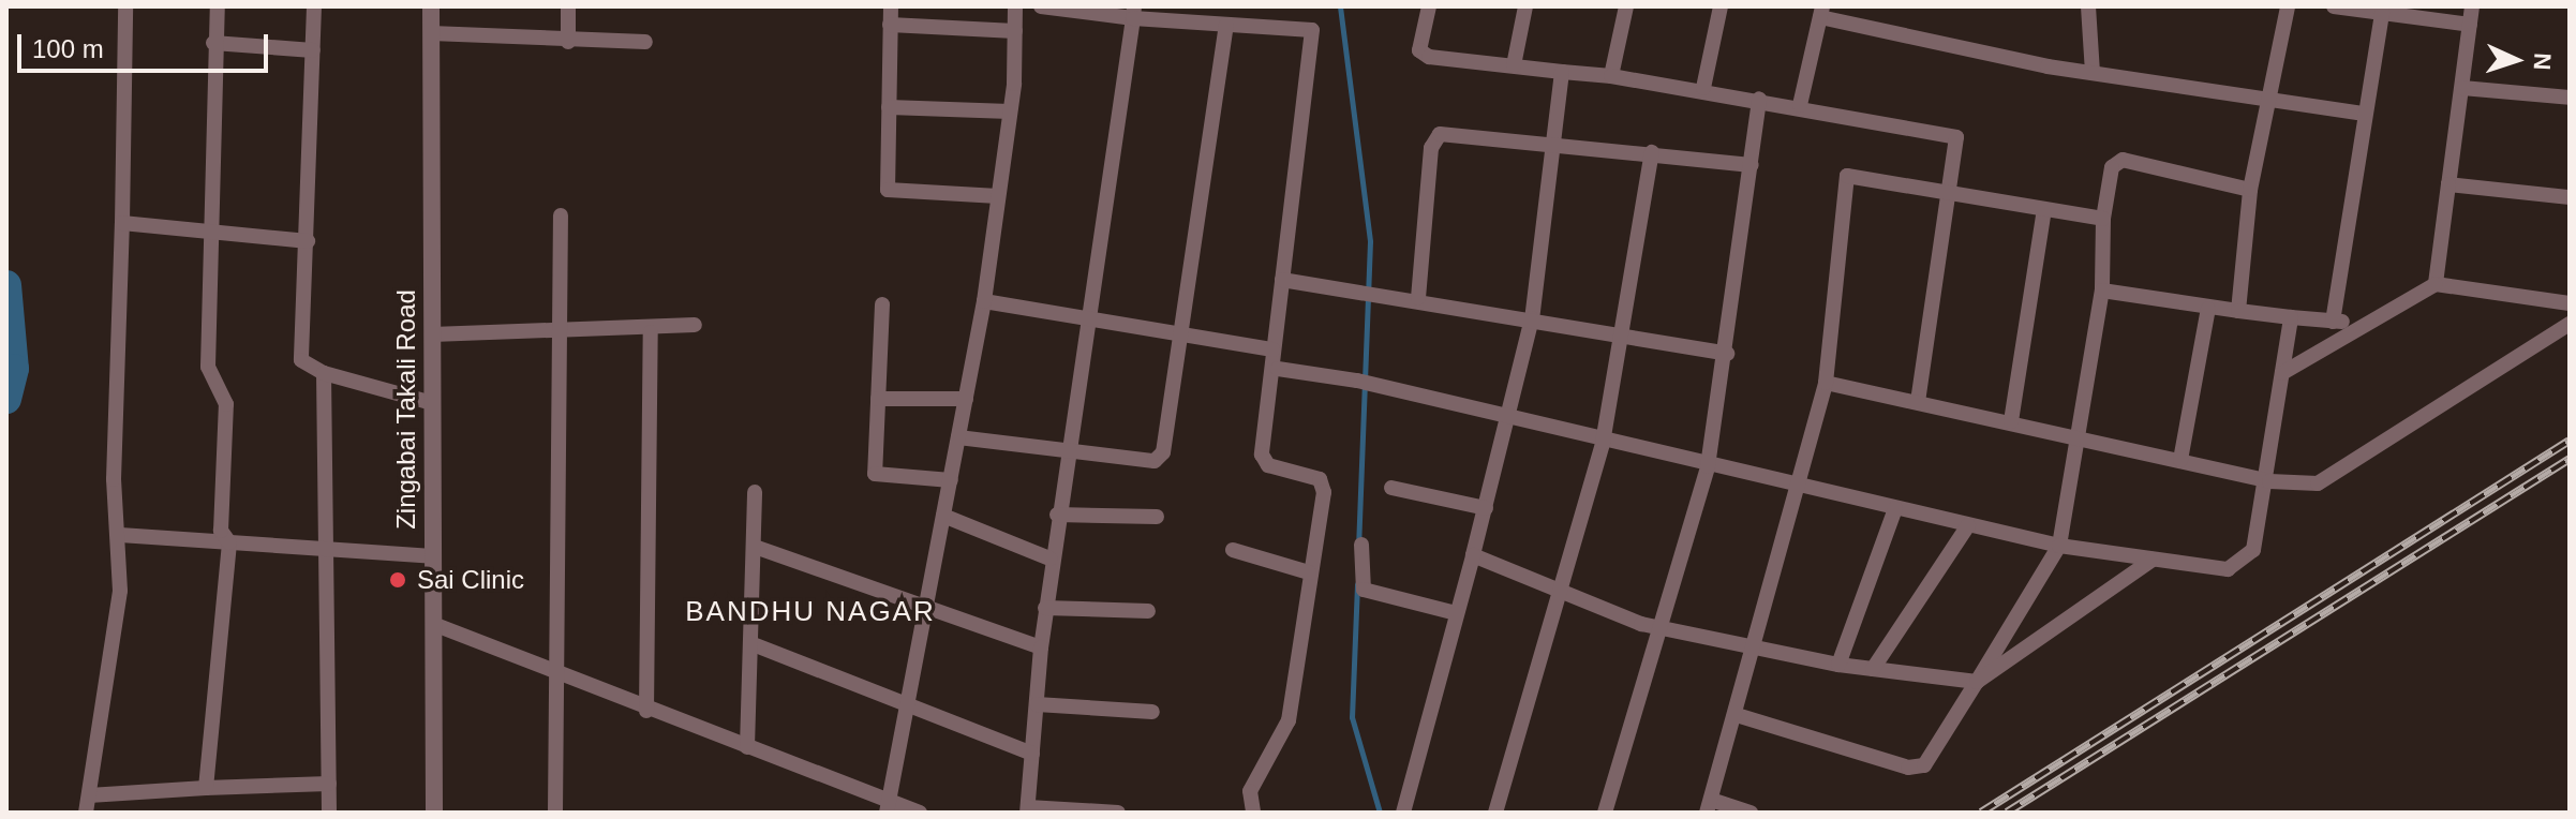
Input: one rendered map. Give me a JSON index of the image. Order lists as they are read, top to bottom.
{
  "streets": {
    "street": ["Zingabai Takali Road"]
  },
  "districts": ["BANDHU NAGAR"],
  "places": ["Sai Clinic"],
  "scale_bar": "100 m",
  "north": "right"
}
